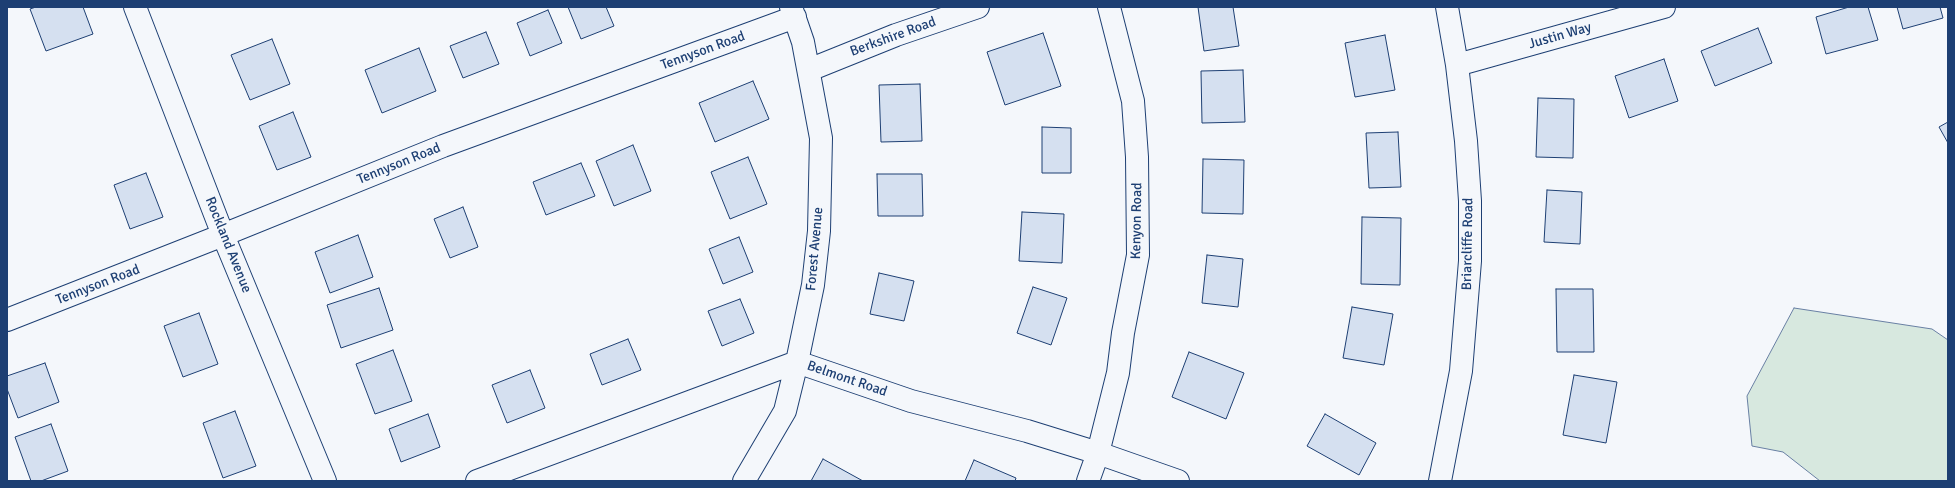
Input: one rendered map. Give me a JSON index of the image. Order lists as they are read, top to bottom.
{
  "streets": {
    "street": [
      "Justin Way",
      "Berkshire Road",
      "Tennyson Road",
      "Kenyon Road",
      "Briarcliffe Road",
      "Rockland Avenue",
      "Forest Avenue",
      "Belmont Road"
    ]
  },
  "crossings": [
    ["Justin Way", "Briarcliffe Road"],
    ["Berkshire Road", "Forest Avenue"],
    ["Tennyson Road", "Rockland Avenue"],
    ["Tennyson Road", "Forest Avenue"],
    ["Kenyon Road", "Belmont Road"],
    ["Forest Avenue", "Belmont Road"]
  ]
}
